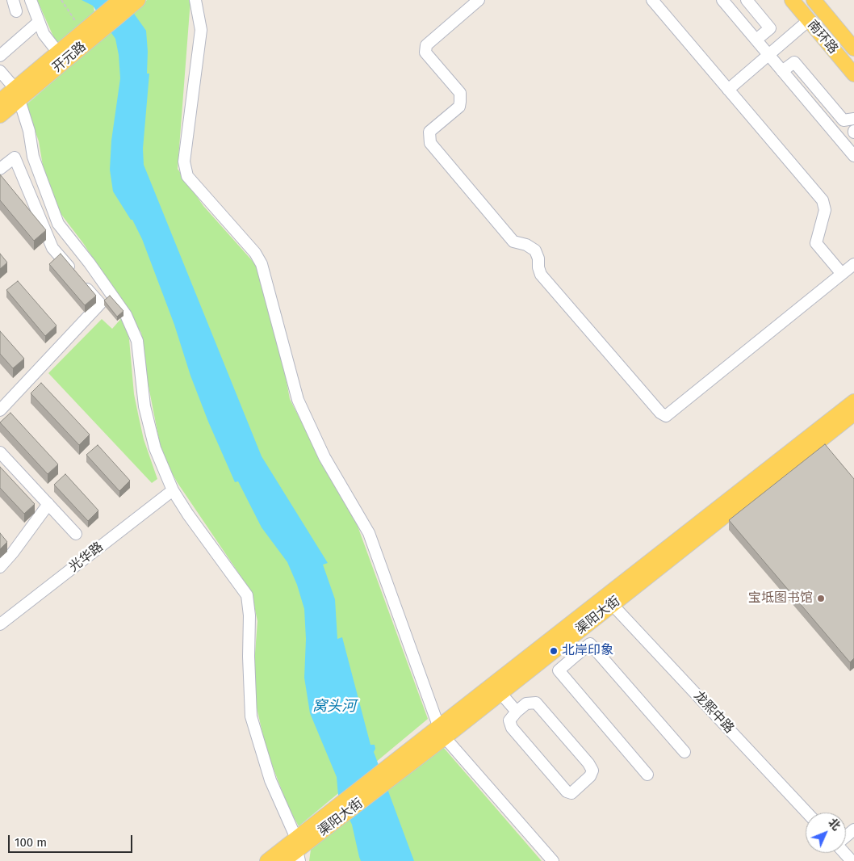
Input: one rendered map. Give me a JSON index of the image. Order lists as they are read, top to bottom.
{
  "streets": {
    "main road": ["南环路", "开元路", "渠阳大街"],
    "street": ["光华路", "龙熙中路"]
  },
  "crossings": [
    ["渠阳大街", "龙熙中路"]
  ],
  "water": ["窝头河"],
  "places": ["宝坻图书馆", "北岸印象"],
  "scale_bar": "100 m",
  "north": "top right"
}
